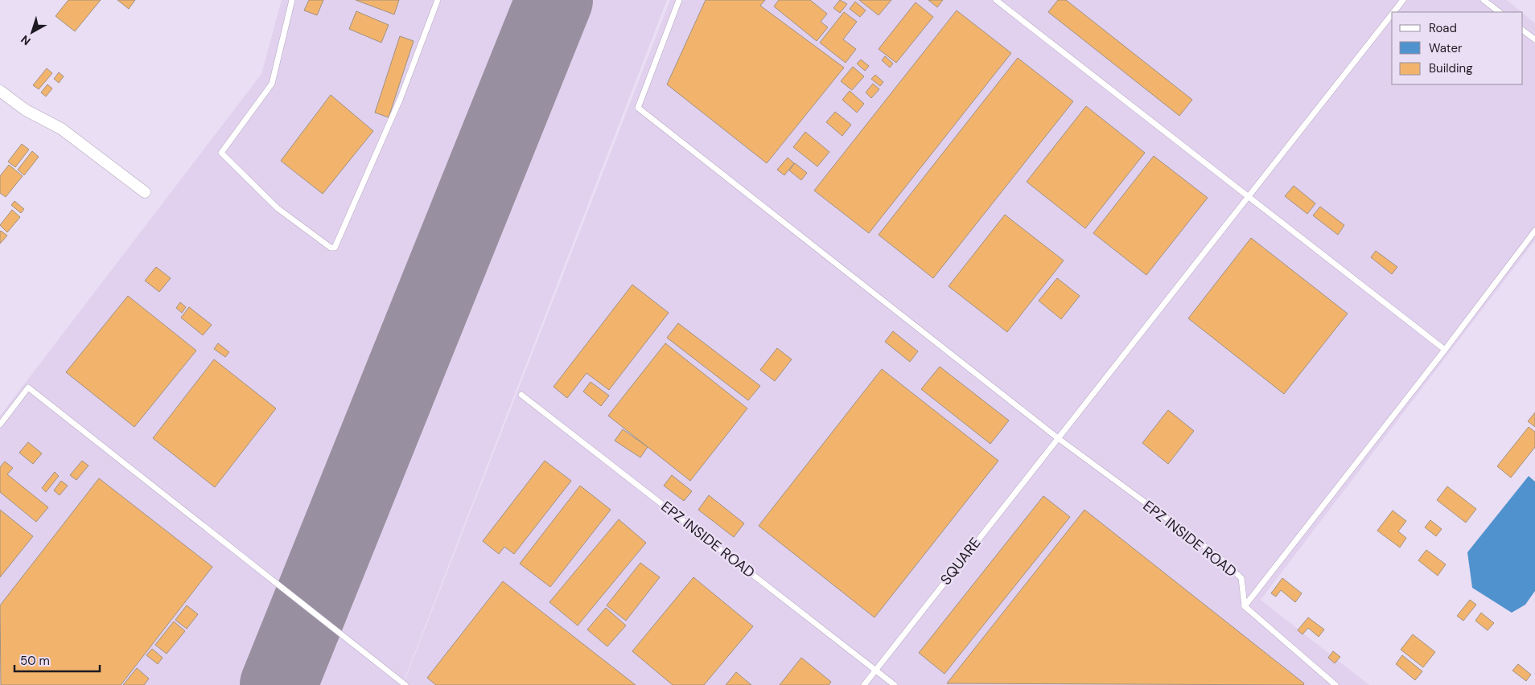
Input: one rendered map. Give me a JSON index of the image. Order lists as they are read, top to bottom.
{
  "streets": {
    "lane": ["EPZ INSIDE ROAD", "SQUARE"]
  },
  "crossings": [
    ["EPZ INSIDE ROAD", "SQUARE"]
  ],
  "legend": ["Road", "Water", "Building"],
  "scale_bar": "50 m",
  "north": "bottom left"
}
